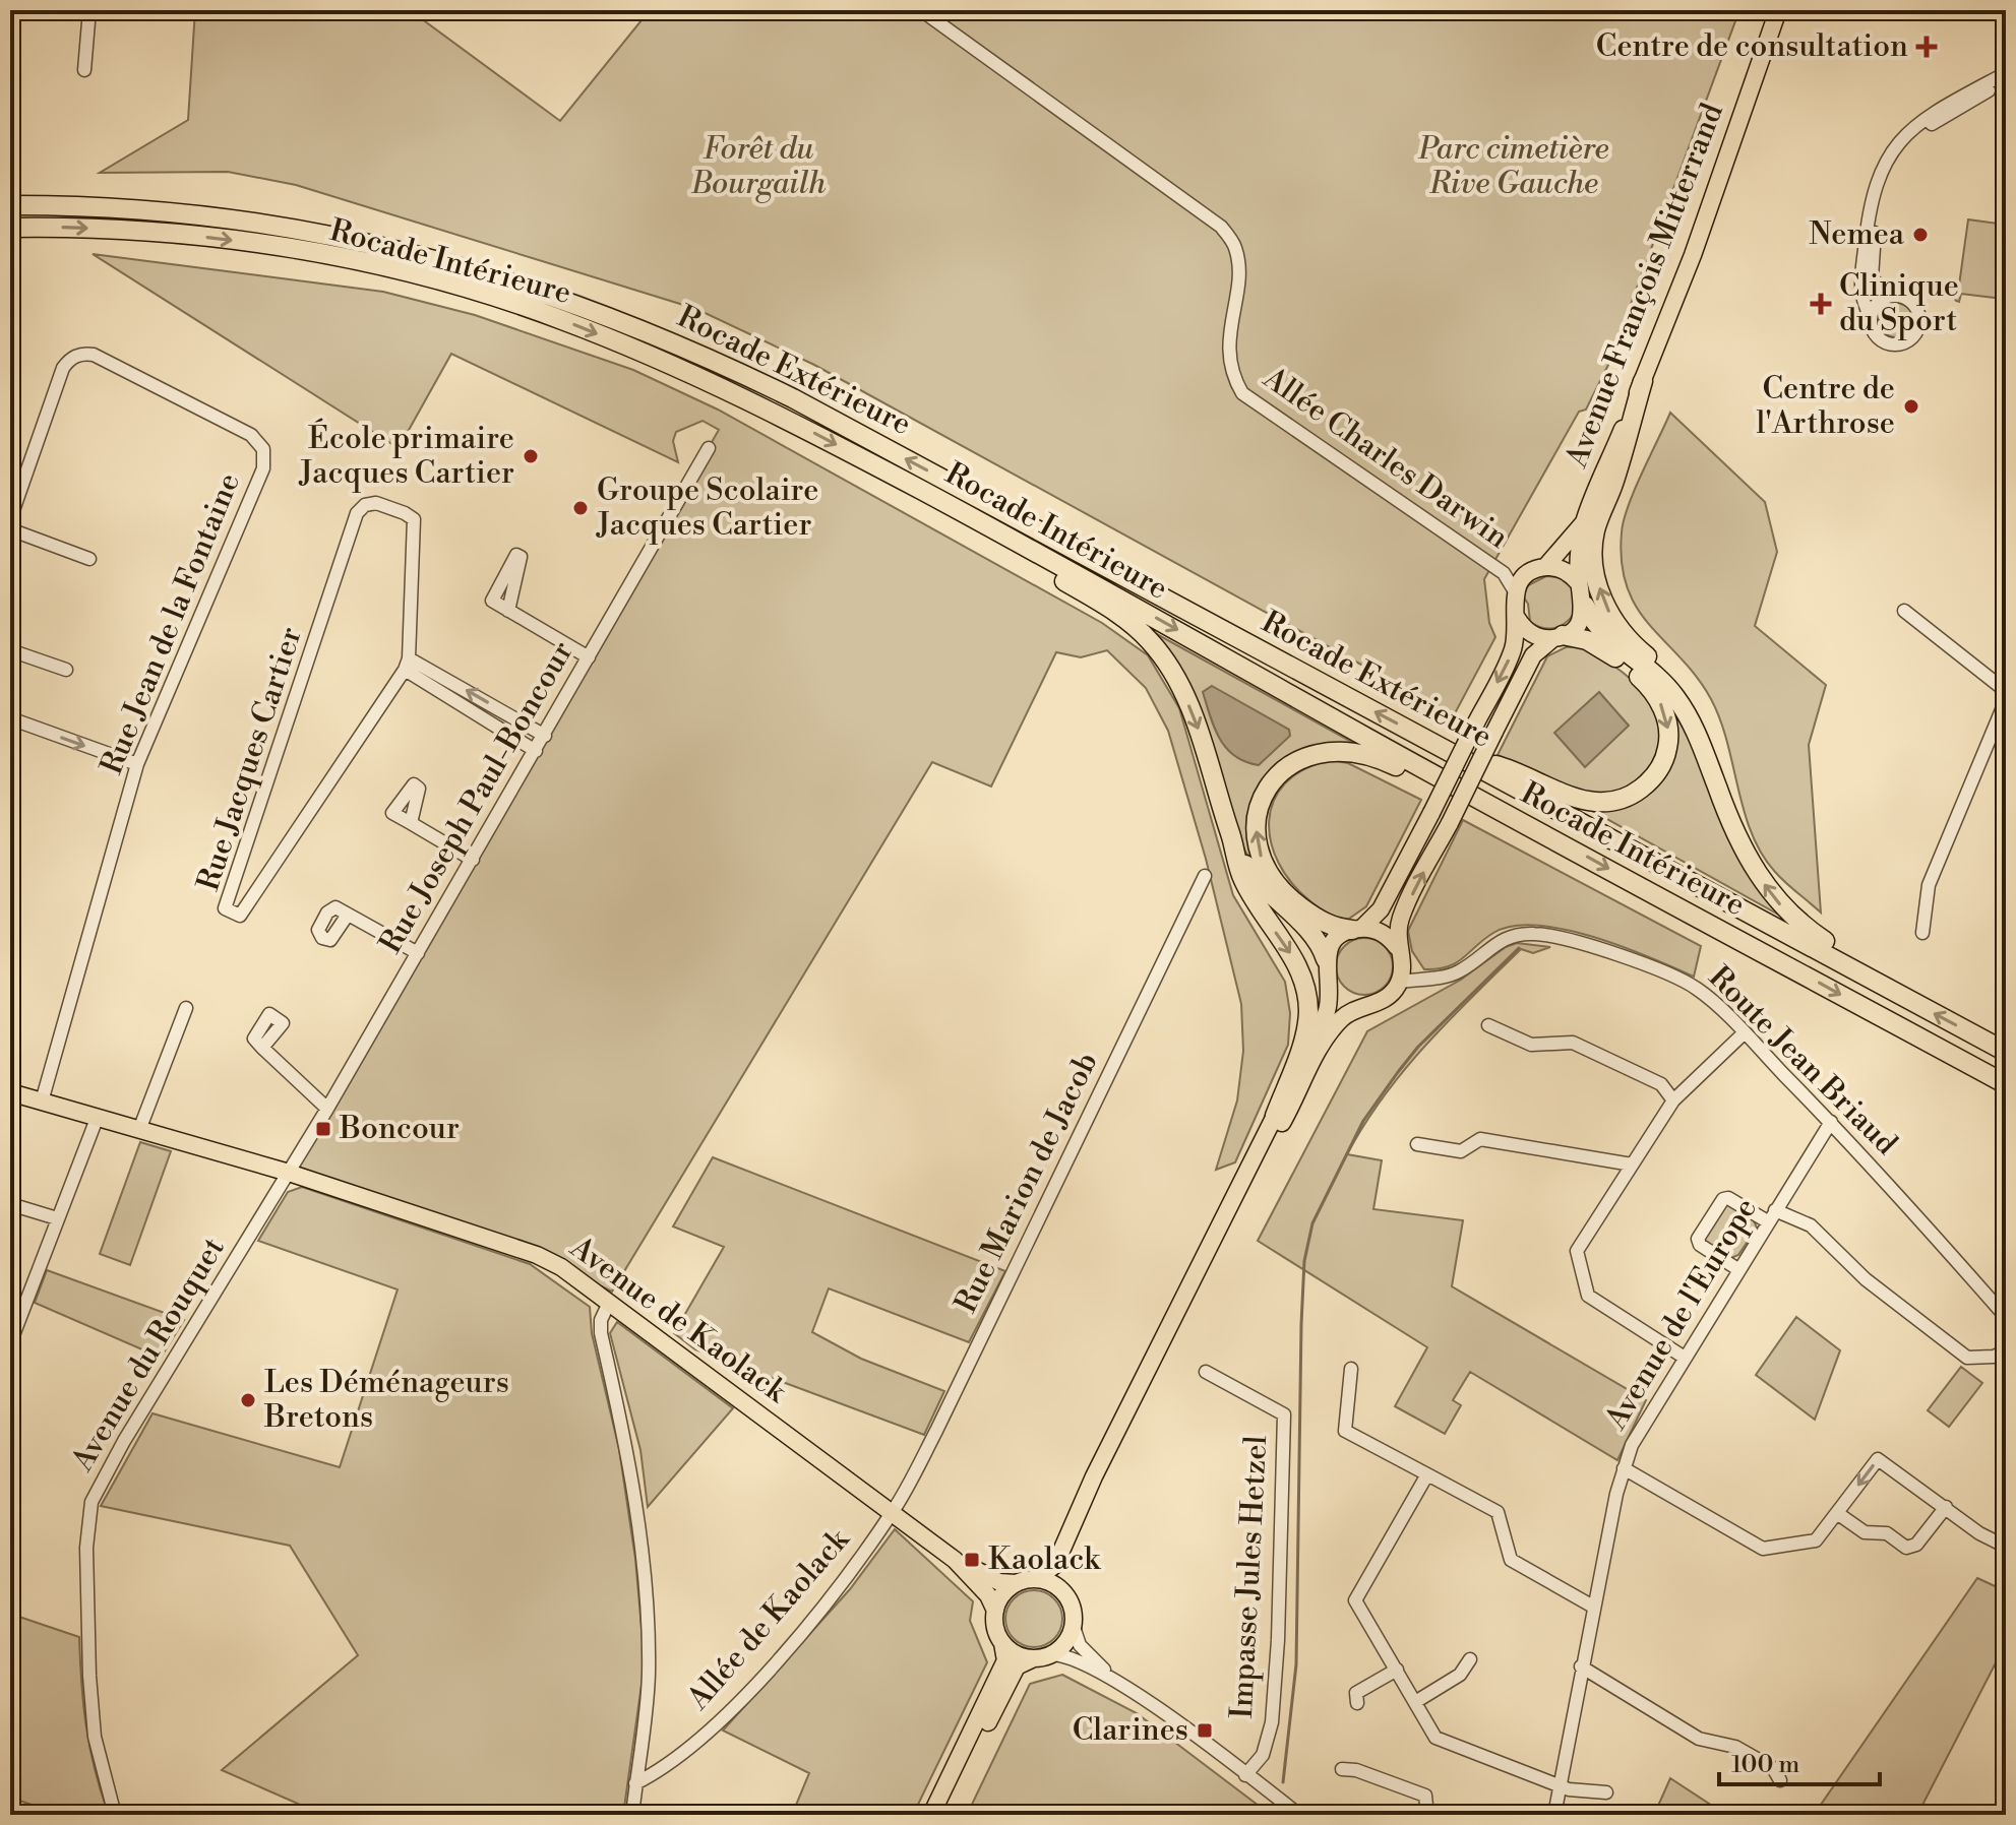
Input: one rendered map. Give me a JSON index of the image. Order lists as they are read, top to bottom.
{
  "streets": {
    "highway": ["Rocade Intérieure", "Rocade Extérieure"],
    "main road": ["Avenue François Mitterrand", "Avenue de Kaolack"],
    "street": [
      "Allée Charles Darwin",
      "Rue Jean de la Fontaine",
      "Rue Jacques Cartier",
      "Rue Joseph Paul-Boncour",
      "Route Jean Briaud",
      "Rue Marion de Jacob",
      "Avenue de l'Europe",
      "Avenue du Rouquet",
      "Impasse Jules Hetzel",
      "Allée de Kaolack"
    ]
  },
  "crossings": [
    ["Avenue François Mitterrand", "Allée Charles Darwin"],
    ["Rue Jean de la Fontaine", "Avenue de Kaolack"],
    ["Rue Joseph Paul-Boncour", "Avenue de Kaolack"],
    ["Rue Joseph Paul-Boncour", "Avenue du Rouquet"],
    ["Route Jean Briaud", "Avenue de l'Europe"],
    ["Rue Marion de Jacob", "Avenue de Kaolack"],
    ["Rue Marion de Jacob", "Allée de Kaolack"],
    ["Avenue de Kaolack", "Avenue du Rouquet"],
    ["Avenue de Kaolack", "Allée de Kaolack"]
  ],
  "one_way": ["Rocade Intérieure", "Rocade Extérieure"],
  "parks": ["Forêt du Bourgailh", "Parc cimetière Rive Gauche"],
  "places": {
    "health": ["Centre de consultation", "Clinique du Sport"],
    "other": [
      "Nemea",
      "Centre de l'Arthrose",
      "École primaire Jacques Cartier",
      "Groupe Scolaire Jacques Cartier",
      "Les Déménageurs Bretons"
    ],
    "transit": ["Boncour", "Kaolack", "Clarines"]
  },
  "scale_bar": "100 m"
}
